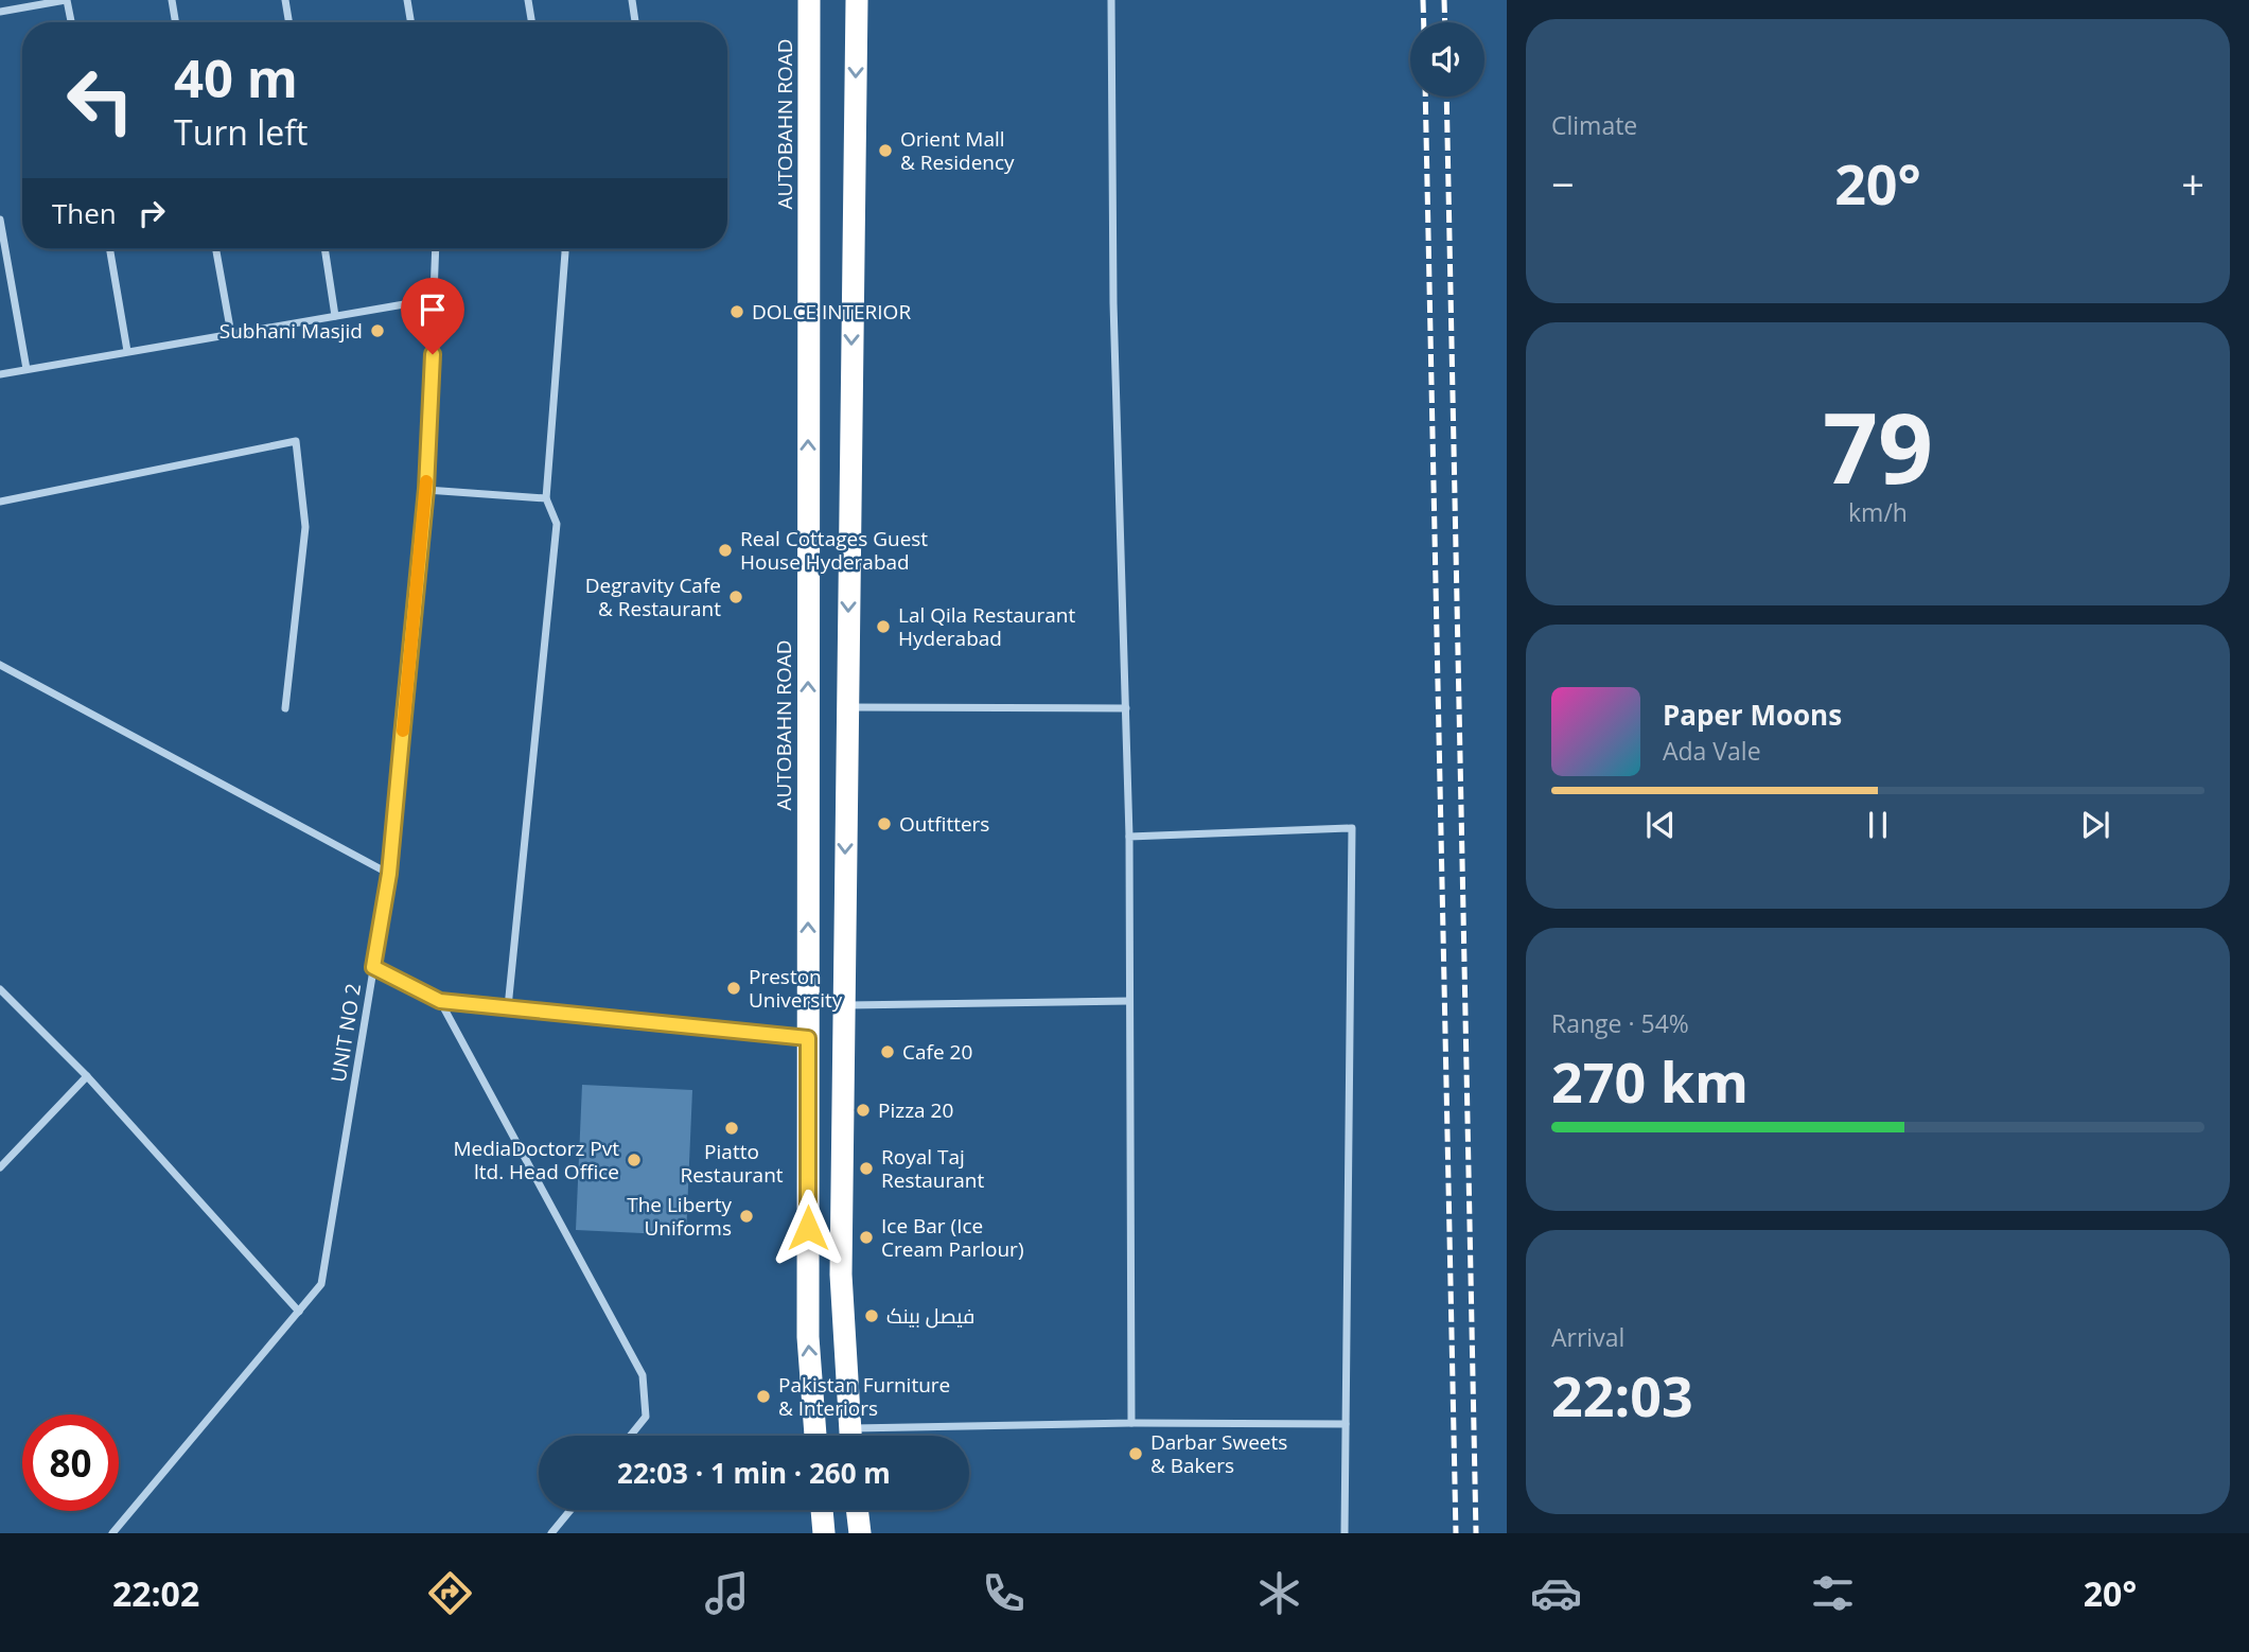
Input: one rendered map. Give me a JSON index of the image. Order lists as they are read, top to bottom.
{
  "streets": {
    "highway": ["AUTOBAHN ROAD"],
    "street": ["UNIT NO 2"]
  },
  "places": [
    "Orient Mall & Residency",
    "DOLCE INTERIOR",
    "Subhani Masjid",
    "Real Cottages Guest House Hyderabad",
    "Degravity Cafe & Restaurant",
    "Lal Qila Restaurant Hyderabad",
    "Outfitters",
    "Preston University",
    "Cafe 20",
    "Pizza 20",
    "Piatto Restaurant",
    "MediaDoctorz Pvt ltd. Head Office",
    "Royal Taj Restaurant",
    "The Liberty Uniforms",
    "Ice Bar (Ice Cream Parlour)",
    "فیصل بینک",
    "Pakistan Furniture & Interiors",
    "Darbar Sweets & Bakers"
  ],
  "page": {
    "tile": [
      "Climate",
      ["79", "km/h"],
      ["Range · 54%", "270 km"],
      ["Arrival", "22:03"]
    ],
    "turn": ["40 m", "Turn left"],
    "heat": ["−", "20°", "+"],
    "then": "Then",
    "song": ["Paper Moons", "Ada Vale"],
    "limit": "80",
    "trip": "22:03 · 1 min · 260 m",
    "tabs": ["22:02", "20°"]
  }
}
